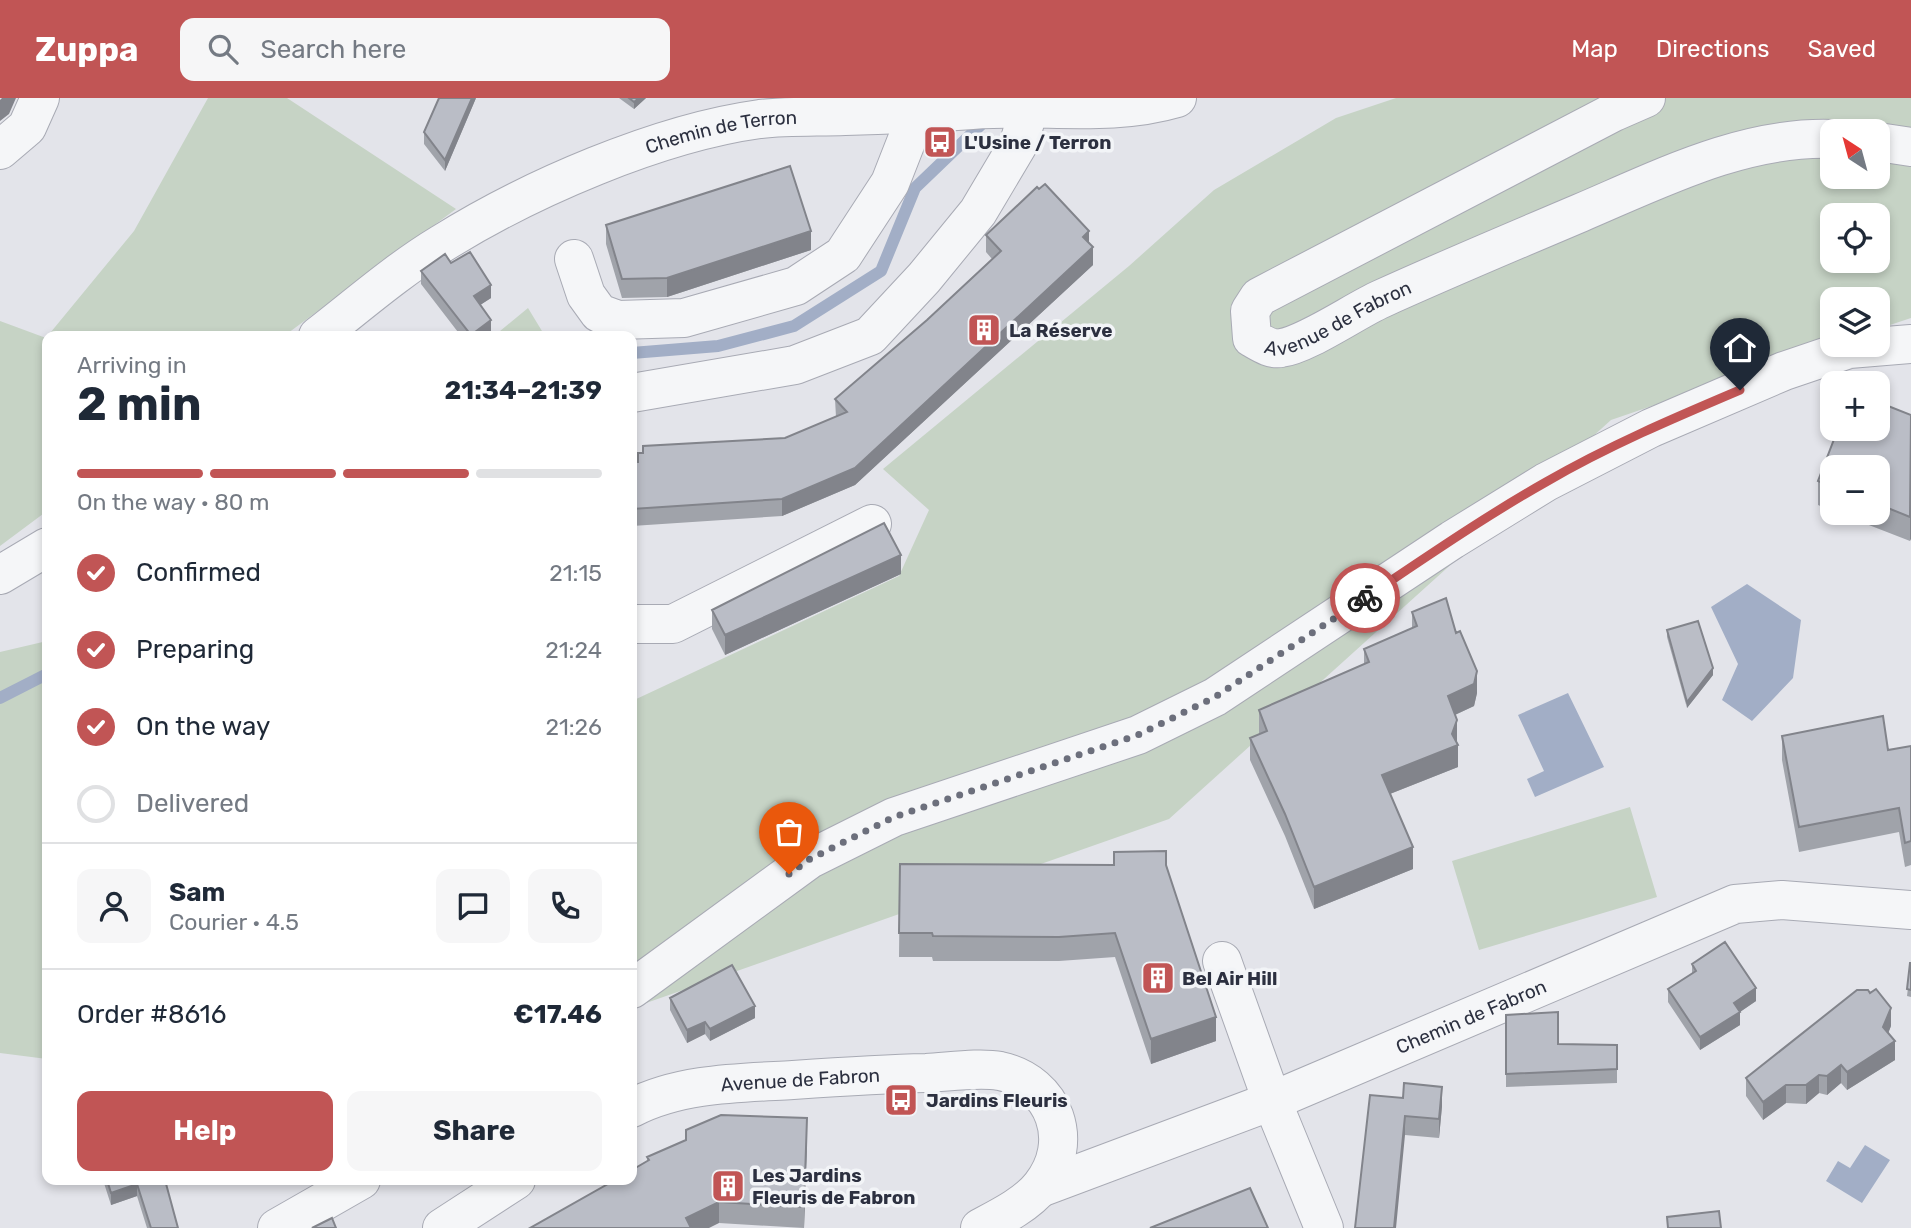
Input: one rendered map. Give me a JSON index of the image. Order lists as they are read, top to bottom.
{
  "streets": {
    "street": ["Chemin de Terron", "Avenue de Fabron", "Chemin de Fabron"]
  },
  "crossings": [
    ["Avenue de Fabron", "Chemin de Fabron"]
  ],
  "places": {
    "bus stop": ["L'Usine / Terron", "Jardins Fleuris"],
    "building": ["La Réserve", "Bel Air Hill", "Les Jardins Fleuris de Fabron"]
  },
  "north": "top left",
  "page": {
    "header": "Zuppa",
    "search": "Search here",
    "nav": ["Map", "Directions", "Saved"],
    "map_buttons": ["+", "−"],
    "heading": ["2 min", "Arriving in", "21:34–21:39"],
    "panel": [
      "Sam",
      "Courier · 4.5",
      "Order #8616",
      "€17.46"
    ],
    "bar": "On the way · 80 m",
    "list": [
      ["Confirmed", "21:15"],
      ["Preparing", "21:24"],
      ["On the way", "21:26"],
      "Delivered"
    ],
    "buttons": ["Help", "Share"]
  }
}
